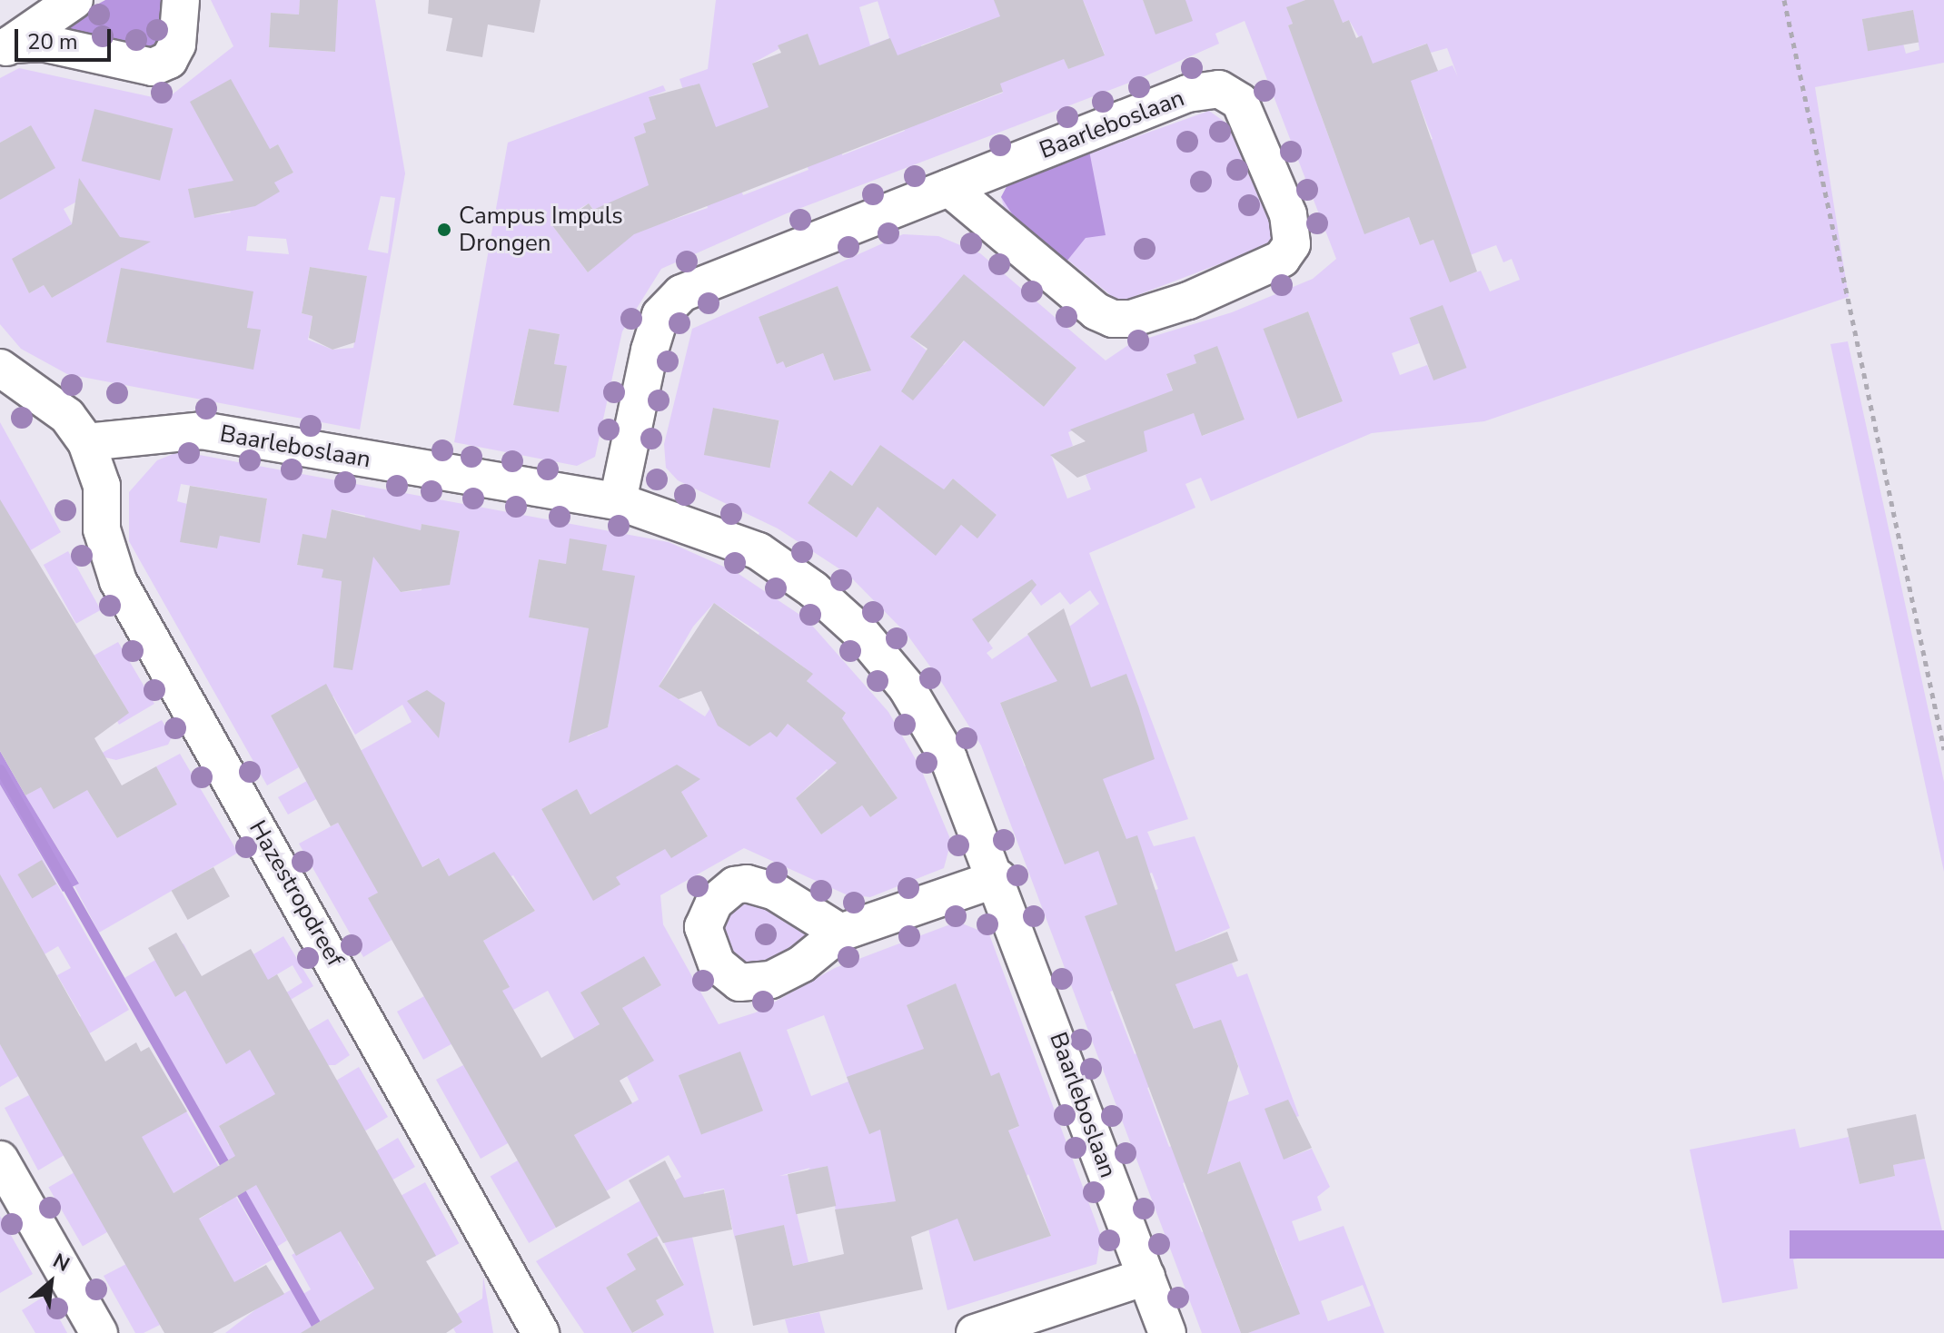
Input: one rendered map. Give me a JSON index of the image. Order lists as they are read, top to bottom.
{
  "streets": {
    "street": ["Baarleboslaan", "Hazestropdreef"]
  },
  "crossings": [
    ["Baarleboslaan", "Hazestropdreef"]
  ],
  "places": ["Campus Impuls Drongen"],
  "scale_bar": "20 m",
  "north": "top right"
}
